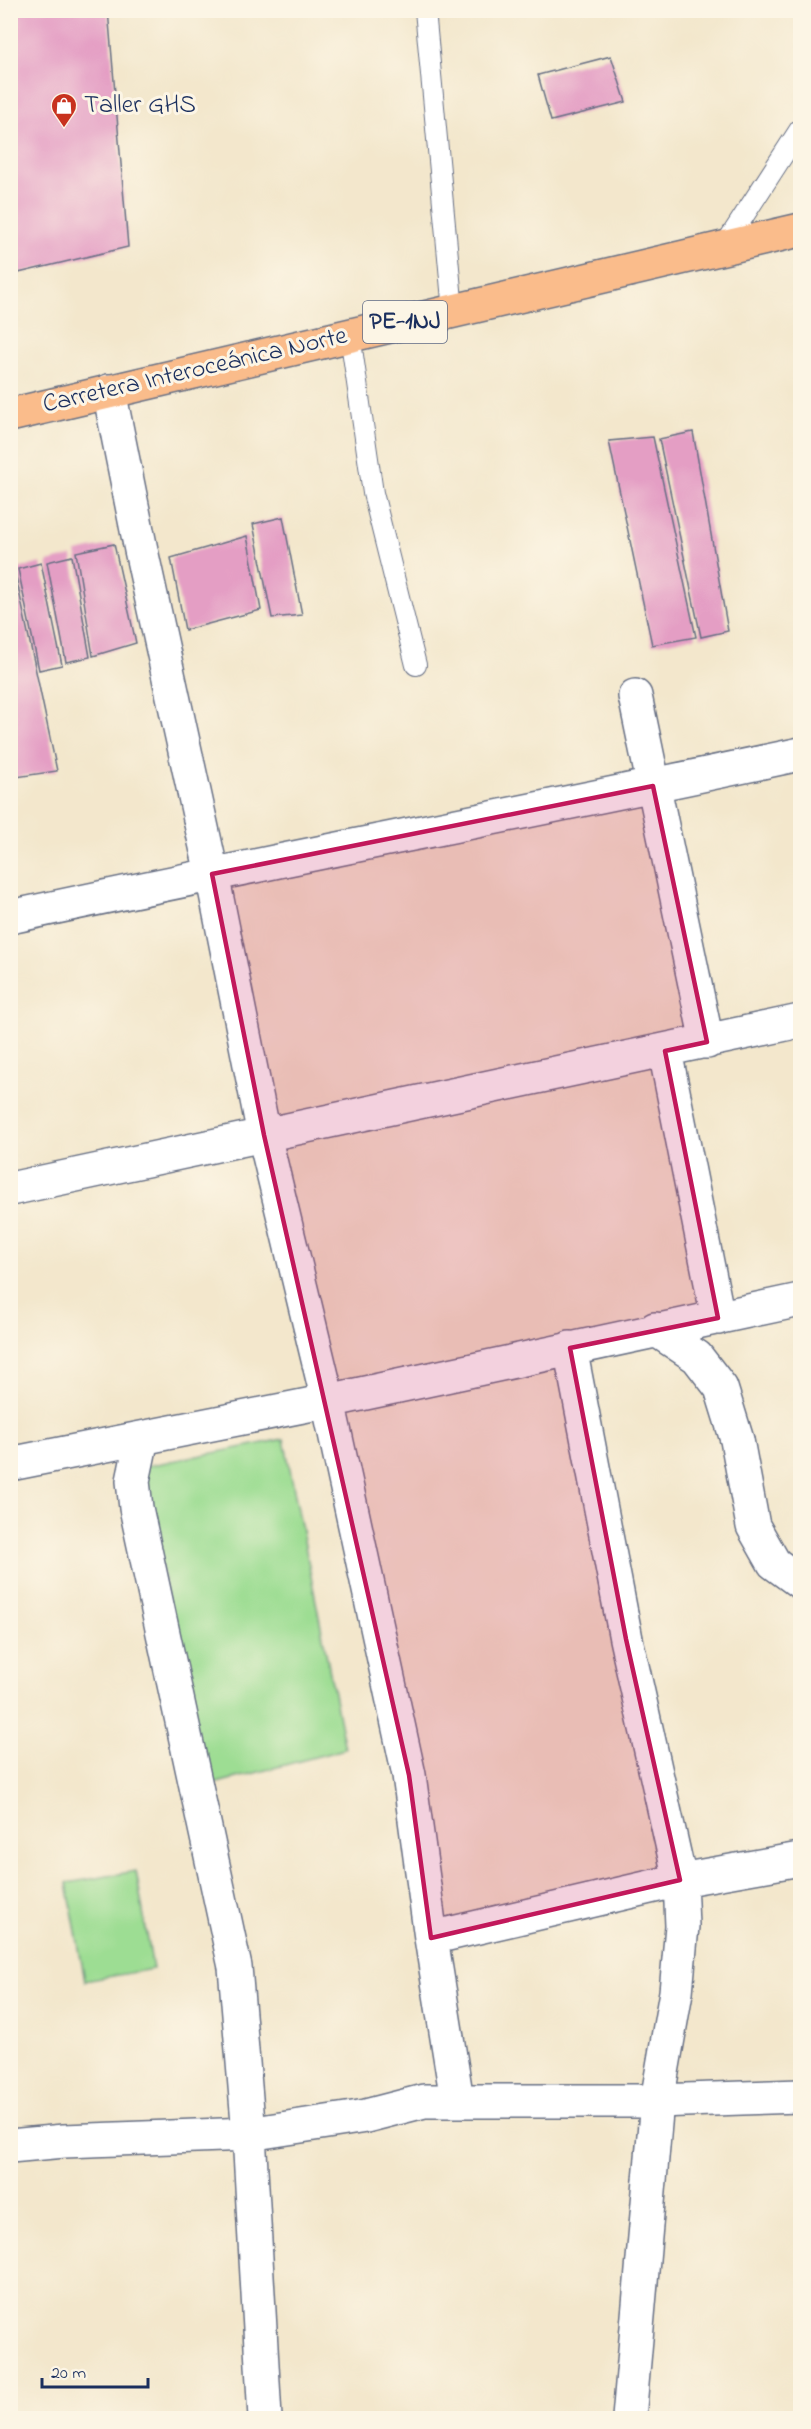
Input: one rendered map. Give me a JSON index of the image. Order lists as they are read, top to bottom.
{
  "streets": {
    "highway": ["PE-1NJ", "Carretera Interoceánica Norte"]
  },
  "places": {
    "shop": ["Taller GHS"]
  },
  "scale_bar": "20 m"
}
